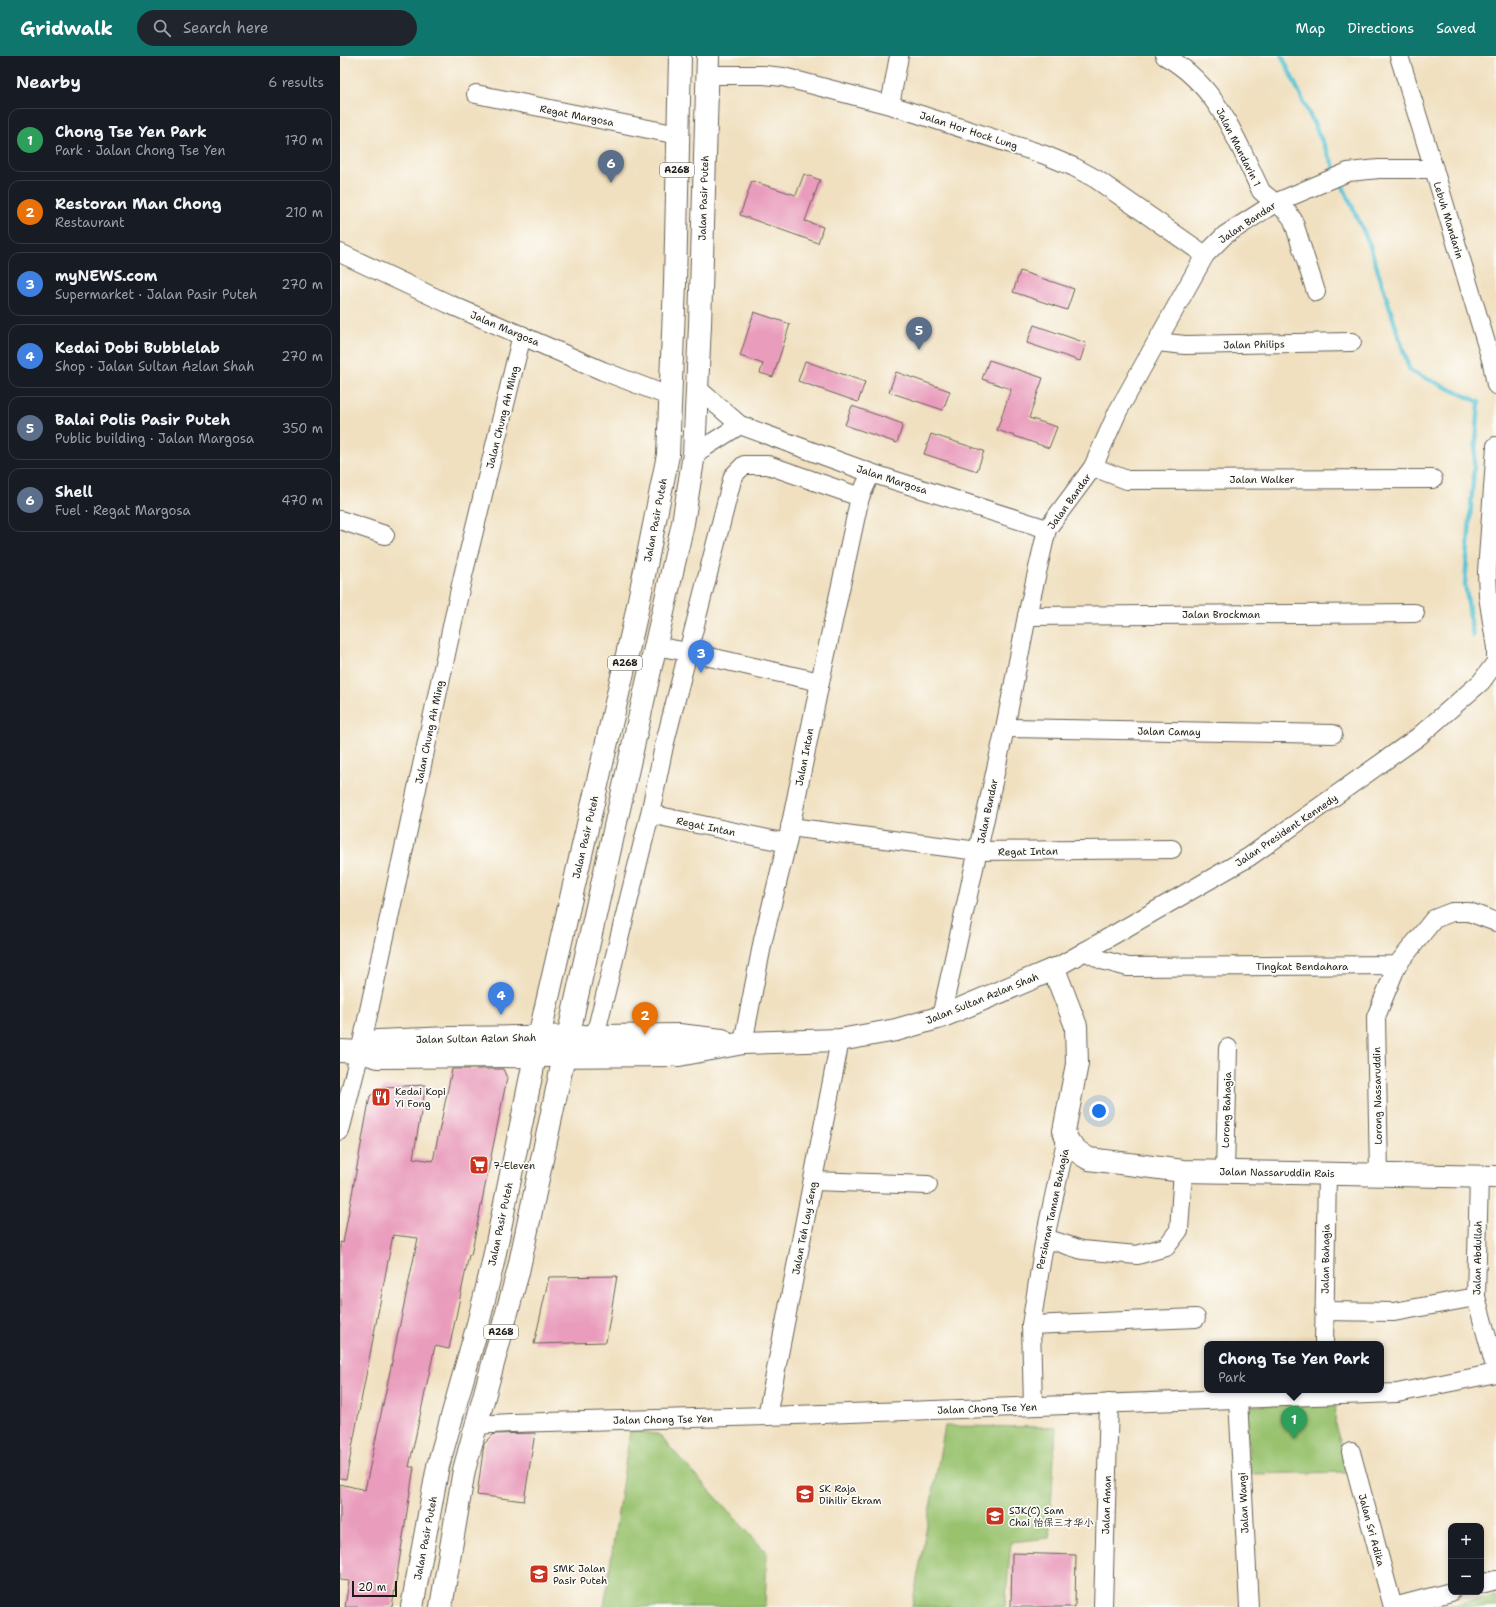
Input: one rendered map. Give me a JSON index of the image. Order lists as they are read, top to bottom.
{
  "streets": {
    "main road": [
      "A268",
      "Jalan Pasir Puteh",
      "Jalan Sultan Azlan Shah",
      "Jalan Nassaruddin Rais",
      "Persiaran Taman Bahagia"
    ],
    "street": [
      "Regat Margosa",
      "Jalan Hor Hock Lung",
      "Jalan Mandarin 1",
      "Lebuh Mandarin",
      "Jalan Bandar",
      "Jalan Margosa",
      "Jalan Philips",
      "Jalan Chung Ah Ming",
      "Jalan Walker",
      "Jalan Brockman",
      "Jalan Camay",
      "Jalan Intan",
      "Regat Intan",
      "Jalan President Kennedy",
      "Tingkat Bendahara",
      "Lorong Nassaruddin",
      "Lorong Bahagia",
      "Jalan Teh Lay Seng",
      "Jalan Abdullah",
      "Jalan Bahagia",
      "Jalan Chong Tse Yen",
      "Jalan Wangi",
      "Jalan Aman",
      "Jalan Sri Adika"
    ]
  },
  "crossings": [
    ["Regat Margosa", "Jalan Pasir Puteh"],
    ["Jalan Hor Hock Lung", "Jalan Pasir Puteh"],
    ["Jalan Hor Hock Lung", "Jalan Bandar"],
    ["Jalan Mandarin 1", "Jalan Bandar"],
    ["Jalan Pasir Puteh", "Jalan Margosa"],
    ["Jalan Pasir Puteh", "Jalan Sultan Azlan Shah"],
    ["Jalan Pasir Puteh", "Jalan Chong Tse Yen"],
    ["Lebuh Mandarin", "Jalan Bandar"],
    ["Jalan Bandar", "Jalan Margosa"],
    ["Jalan Bandar", "Jalan Philips"],
    ["Jalan Bandar", "Jalan Walker"],
    ["Jalan Bandar", "Jalan Brockman"],
    ["Jalan Bandar", "Jalan Camay"],
    ["Jalan Bandar", "Regat Intan"],
    ["Jalan Bandar", "Jalan Sultan Azlan Shah"],
    ["Jalan Margosa", "Jalan Chung Ah Ming"],
    ["Jalan Margosa", "Jalan Intan"],
    ["Jalan Chung Ah Ming", "Jalan Sultan Azlan Shah"],
    ["Jalan Intan", "Regat Intan"],
    ["Jalan Intan", "Jalan Sultan Azlan Shah"],
    ["Jalan President Kennedy", "Tingkat Bendahara"],
    ["Jalan President Kennedy", "Jalan Sultan Azlan Shah"],
    ["Jalan President Kennedy", "Persiaran Taman Bahagia"],
    ["Tingkat Bendahara", "Lorong Nassaruddin"],
    ["Jalan Sultan Azlan Shah", "Persiaran Taman Bahagia"],
    ["Jalan Sultan Azlan Shah", "Jalan Teh Lay Seng"],
    ["Lorong Nassaruddin", "Jalan Nassaruddin Rais"],
    ["Lorong Bahagia", "Jalan Nassaruddin Rais"],
    ["Jalan Nassaruddin Rais", "Persiaran Taman Bahagia"],
    ["Jalan Nassaruddin Rais", "Jalan Abdullah"],
    ["Jalan Nassaruddin Rais", "Jalan Bahagia"],
    ["Persiaran Taman Bahagia", "Jalan Chong Tse Yen"],
    ["Jalan Teh Lay Seng", "Jalan Chong Tse Yen"],
    ["Jalan Chong Tse Yen", "Jalan Wangi"],
    ["Jalan Chong Tse Yen", "Jalan Aman"]
  ],
  "places": {
    "restaurant": ["Kedai Kopi Yi Fong"],
    "supermarket": ["7-Eleven"],
    "school or university": ["SK Raja Dihilir Ekram", "SJK(C) Sam Chai 怡保三才华小", "SMK Jalan Pasir Puteh"]
  },
  "scale_bar": "20 m",
  "page": {
    "header": "Gridwalk",
    "search": "Search here",
    "nav": ["Map", "Directions", "Saved"],
    "heading": ["Nearby", "6 results"],
    "list": [
      {
        "mark": "1",
        "name": "Chong Tse Yen Park",
        "note": "Park · Jalan Chong Tse Yen",
        "value": "170 m"
      },
      {
        "mark": "2",
        "name": "Restoran Man Chong",
        "note": "Restaurant",
        "value": "210 m"
      },
      {
        "mark": "3",
        "name": "myNEWS.com",
        "note": "Supermarket · Jalan Pasir Puteh",
        "value": "270 m"
      },
      {
        "mark": "4",
        "name": "Kedai Dobi Bubblelab",
        "note": "Shop · Jalan Sultan Azlan Shah",
        "value": "270 m"
      },
      {
        "mark": "5",
        "name": "Balai Polis Pasir Puteh",
        "note": "Public building · Jalan Margosa",
        "value": "350 m"
      },
      {
        "mark": "6",
        "name": "Shell",
        "note": "Fuel · Regat Margosa",
        "value": "470 m"
      }
    ],
    "pins": [
      "6",
      "5",
      "3",
      "4",
      "2",
      "1"
    ],
    "popup": ["Chong Tse Yen Park", "Park"],
    "map_buttons": ["+", "−"],
    "scale": "20 m"
  }
}
